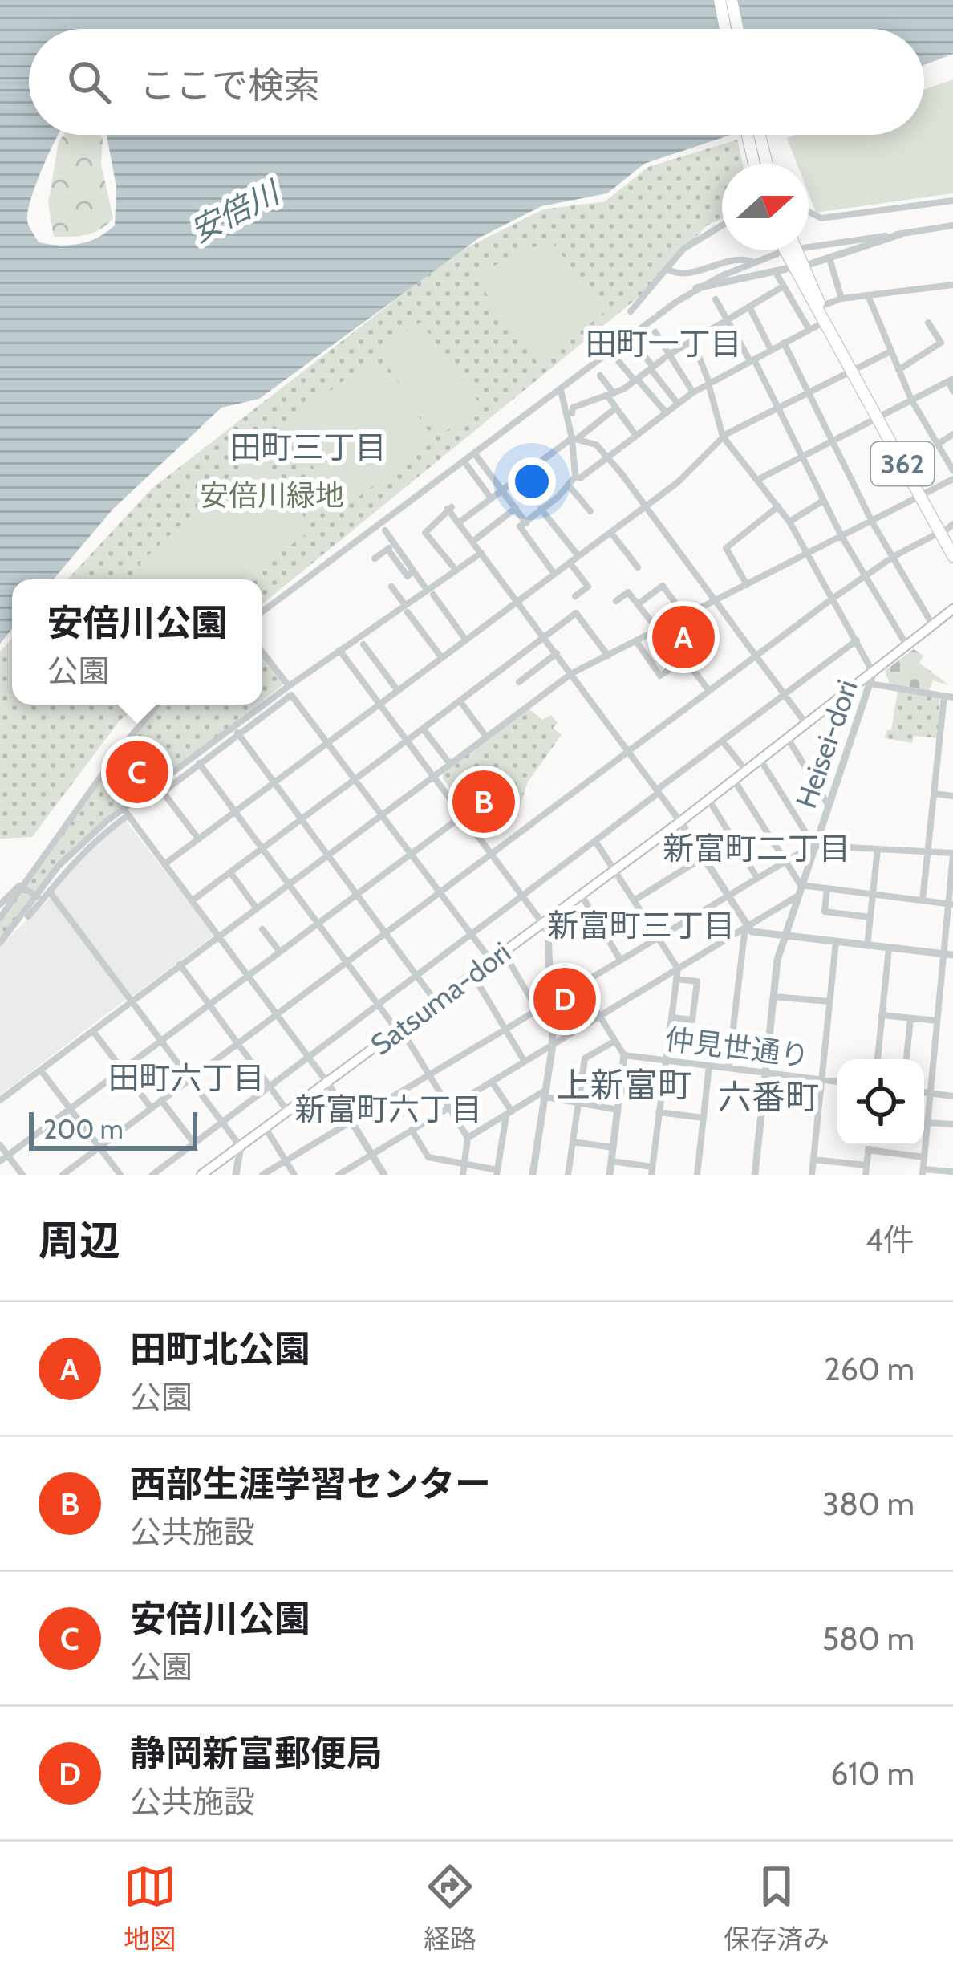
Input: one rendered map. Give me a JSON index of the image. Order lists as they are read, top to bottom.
{
  "streets": {
    "highway": ["362"],
    "main road": ["Satsuma-dori"],
    "street": ["Heisei-dori", "仲見世通り"]
  },
  "crossings": [
    ["Heisei-dori", "Satsuma-dori"],
    ["Heisei-dori", "仲見世通り"]
  ],
  "districts": [
    "田町一丁目",
    "田町三丁目",
    "新富町二丁目",
    "新富町三丁目",
    "田町六丁目",
    "上新富町",
    "六番町",
    "新富町六丁目"
  ],
  "water": ["安倍川"],
  "parks": ["安倍川緑地"],
  "scale_bar": "200 m",
  "north": "right",
  "page": {
    "search": "ここで検索",
    "popup": ["安倍川公園", "公園"],
    "pins": [
      "A",
      "C",
      "B",
      "D"
    ],
    "scale": "200 m",
    "heading": ["周辺", "4件"],
    "list": [
      {
        "mark": "A",
        "name": "田町北公園",
        "note": "公園",
        "value": "260 m"
      },
      {
        "mark": "B",
        "name": "西部生涯学習センター",
        "note": "公共施設",
        "value": "380 m"
      },
      {
        "mark": "C",
        "name": "安倍川公園",
        "note": "公園",
        "value": "580 m"
      },
      {
        "mark": "D",
        "name": "静岡新富郵便局",
        "note": "公共施設",
        "value": "610 m"
      }
    ],
    "nav": ["地図", "経路", "保存済み"]
  }
}
